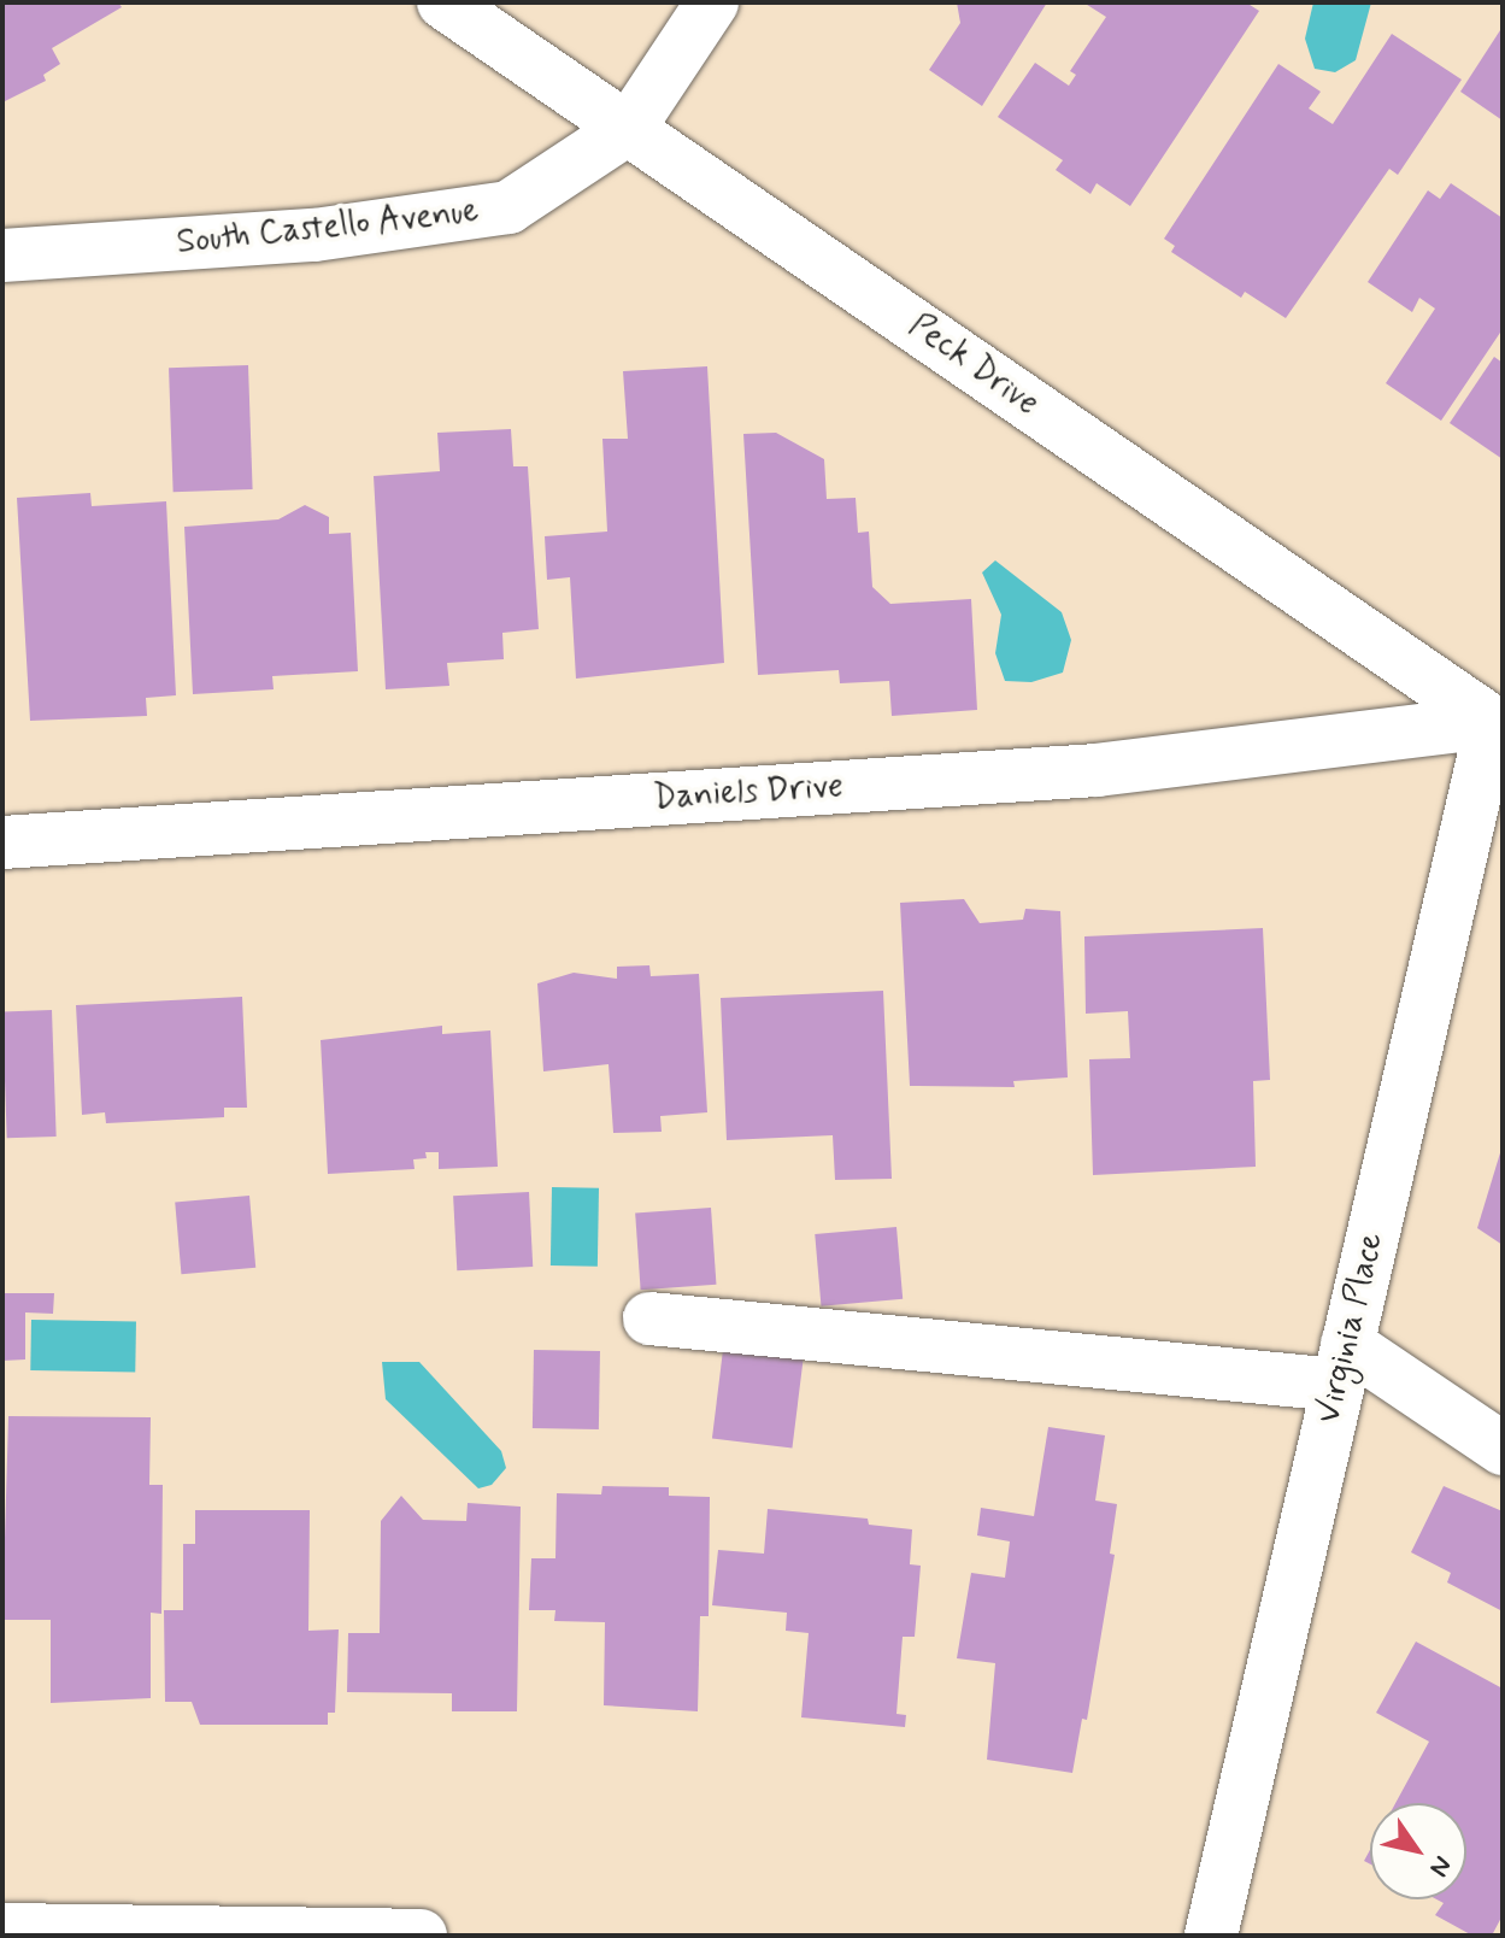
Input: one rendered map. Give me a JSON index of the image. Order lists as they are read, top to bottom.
{
  "streets": {
    "street": [
      "South Castello Avenue",
      "Peck Drive",
      "Daniels Drive",
      "Virginia Place"
    ]
  },
  "crossings": [
    ["South Castello Avenue", "Peck Drive"],
    ["Peck Drive", "Daniels Drive"],
    ["Peck Drive", "Virginia Place"],
    ["Daniels Drive", "Virginia Place"]
  ],
  "north": "bottom right"
}
